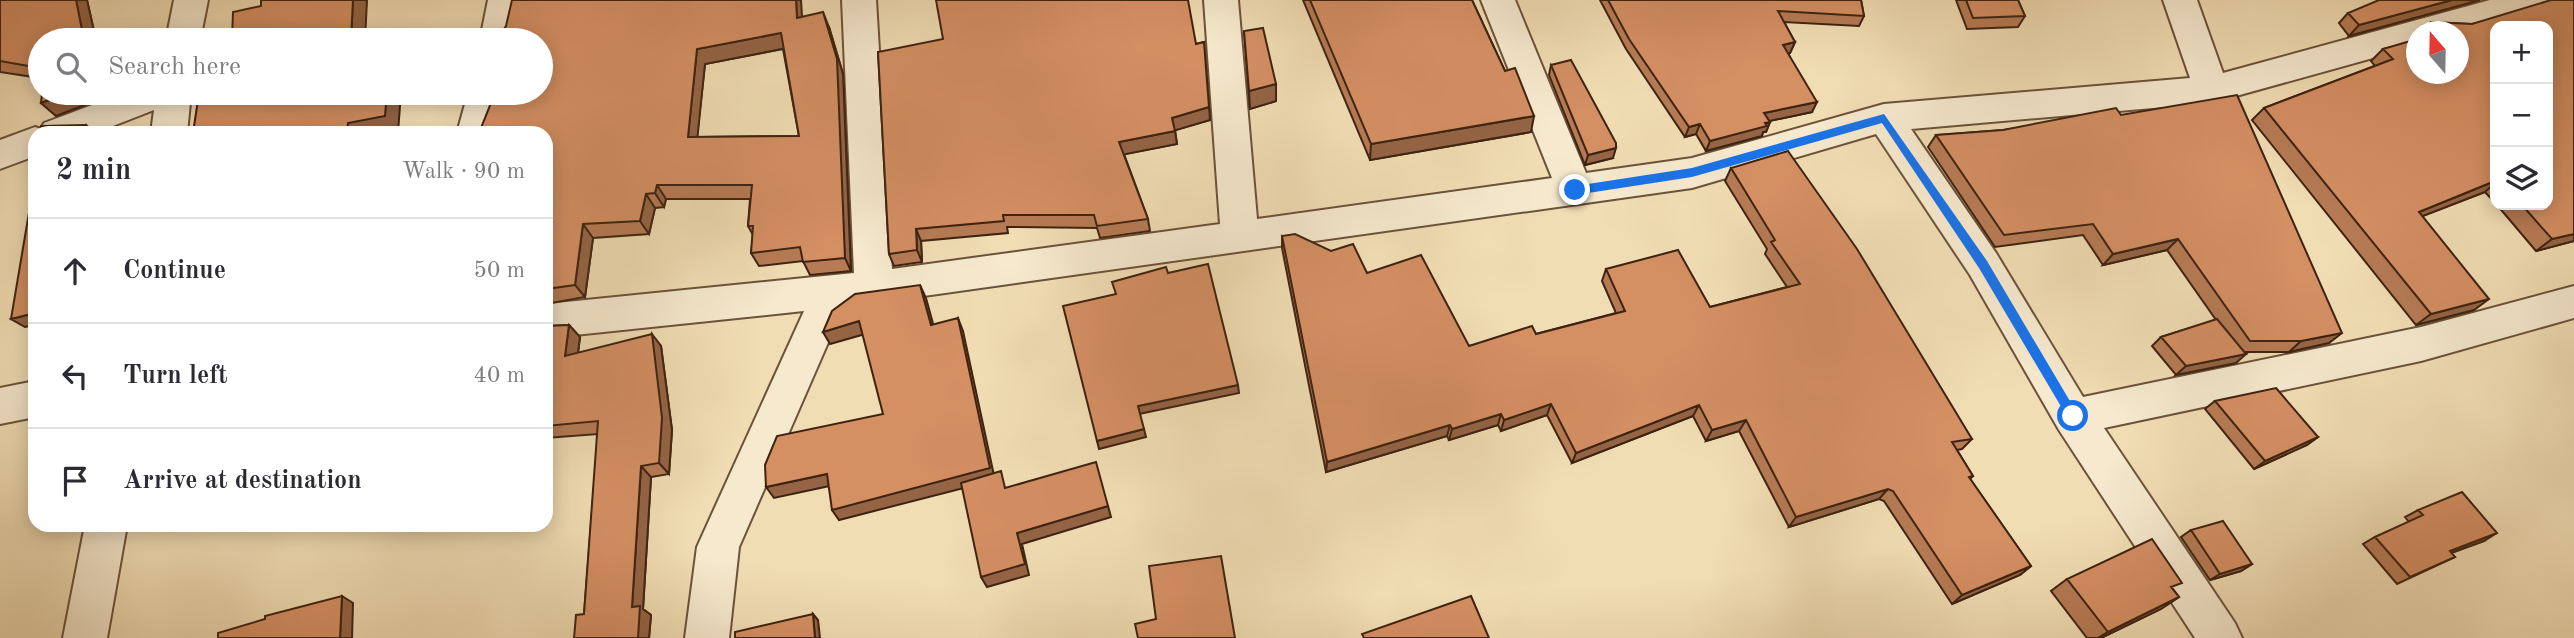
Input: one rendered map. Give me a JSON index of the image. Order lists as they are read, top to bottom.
{
  "north": "top",
  "page": {
    "map_buttons": ["+", "−"],
    "search": "Search here",
    "heading": ["2 min", "Walk · 90 m"],
    "list": [
      ["Continue", "50 m"],
      ["Turn left", "40 m"],
      "Arrive at destination"
    ]
  }
}
